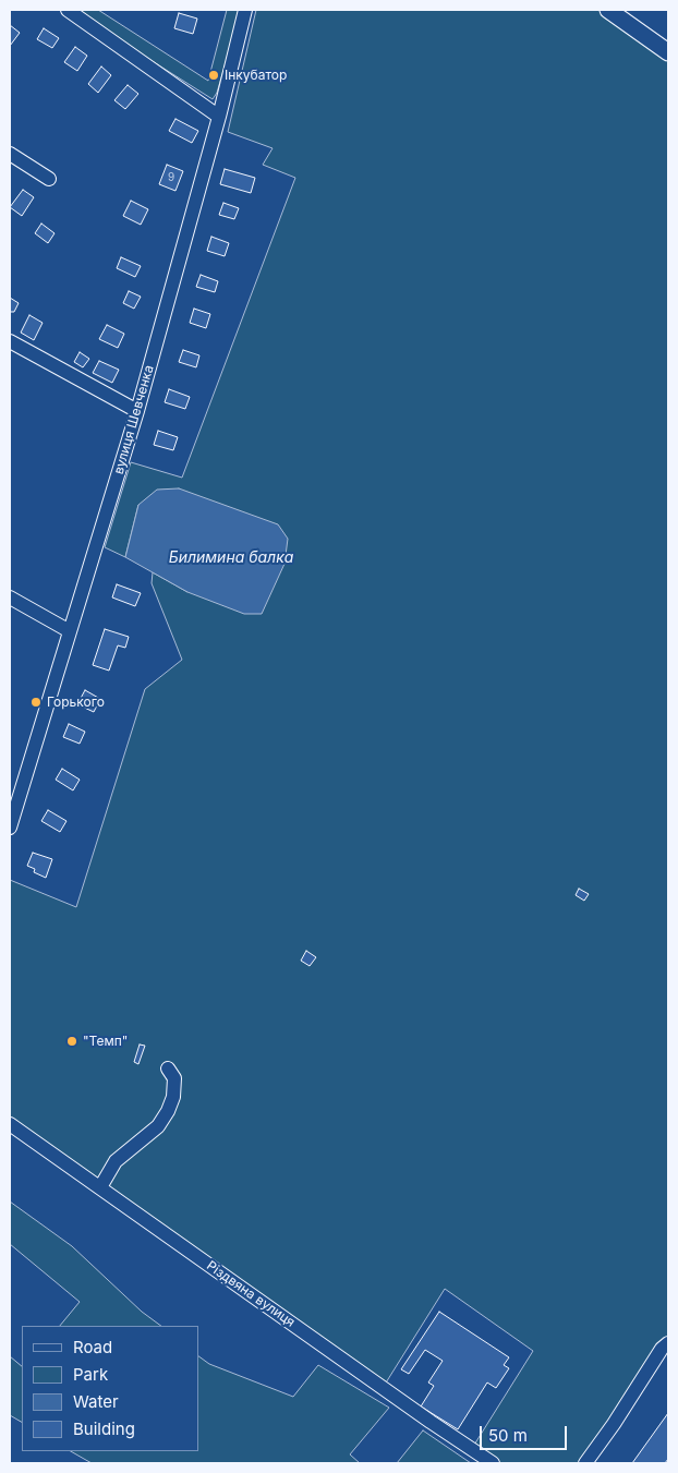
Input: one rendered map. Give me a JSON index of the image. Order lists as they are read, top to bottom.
{
  "streets": {
    "street": ["вулиця Шевченка", "Різдвяна вулиця"]
  },
  "water": ["Билимина балка"],
  "places": ["Інкубатор", "Горького", "\"Темп\""],
  "house_numbers": ["9"],
  "legend": [
    "Road",
    "Park",
    "Water",
    "Building"
  ],
  "scale_bar": "50 m"
}
